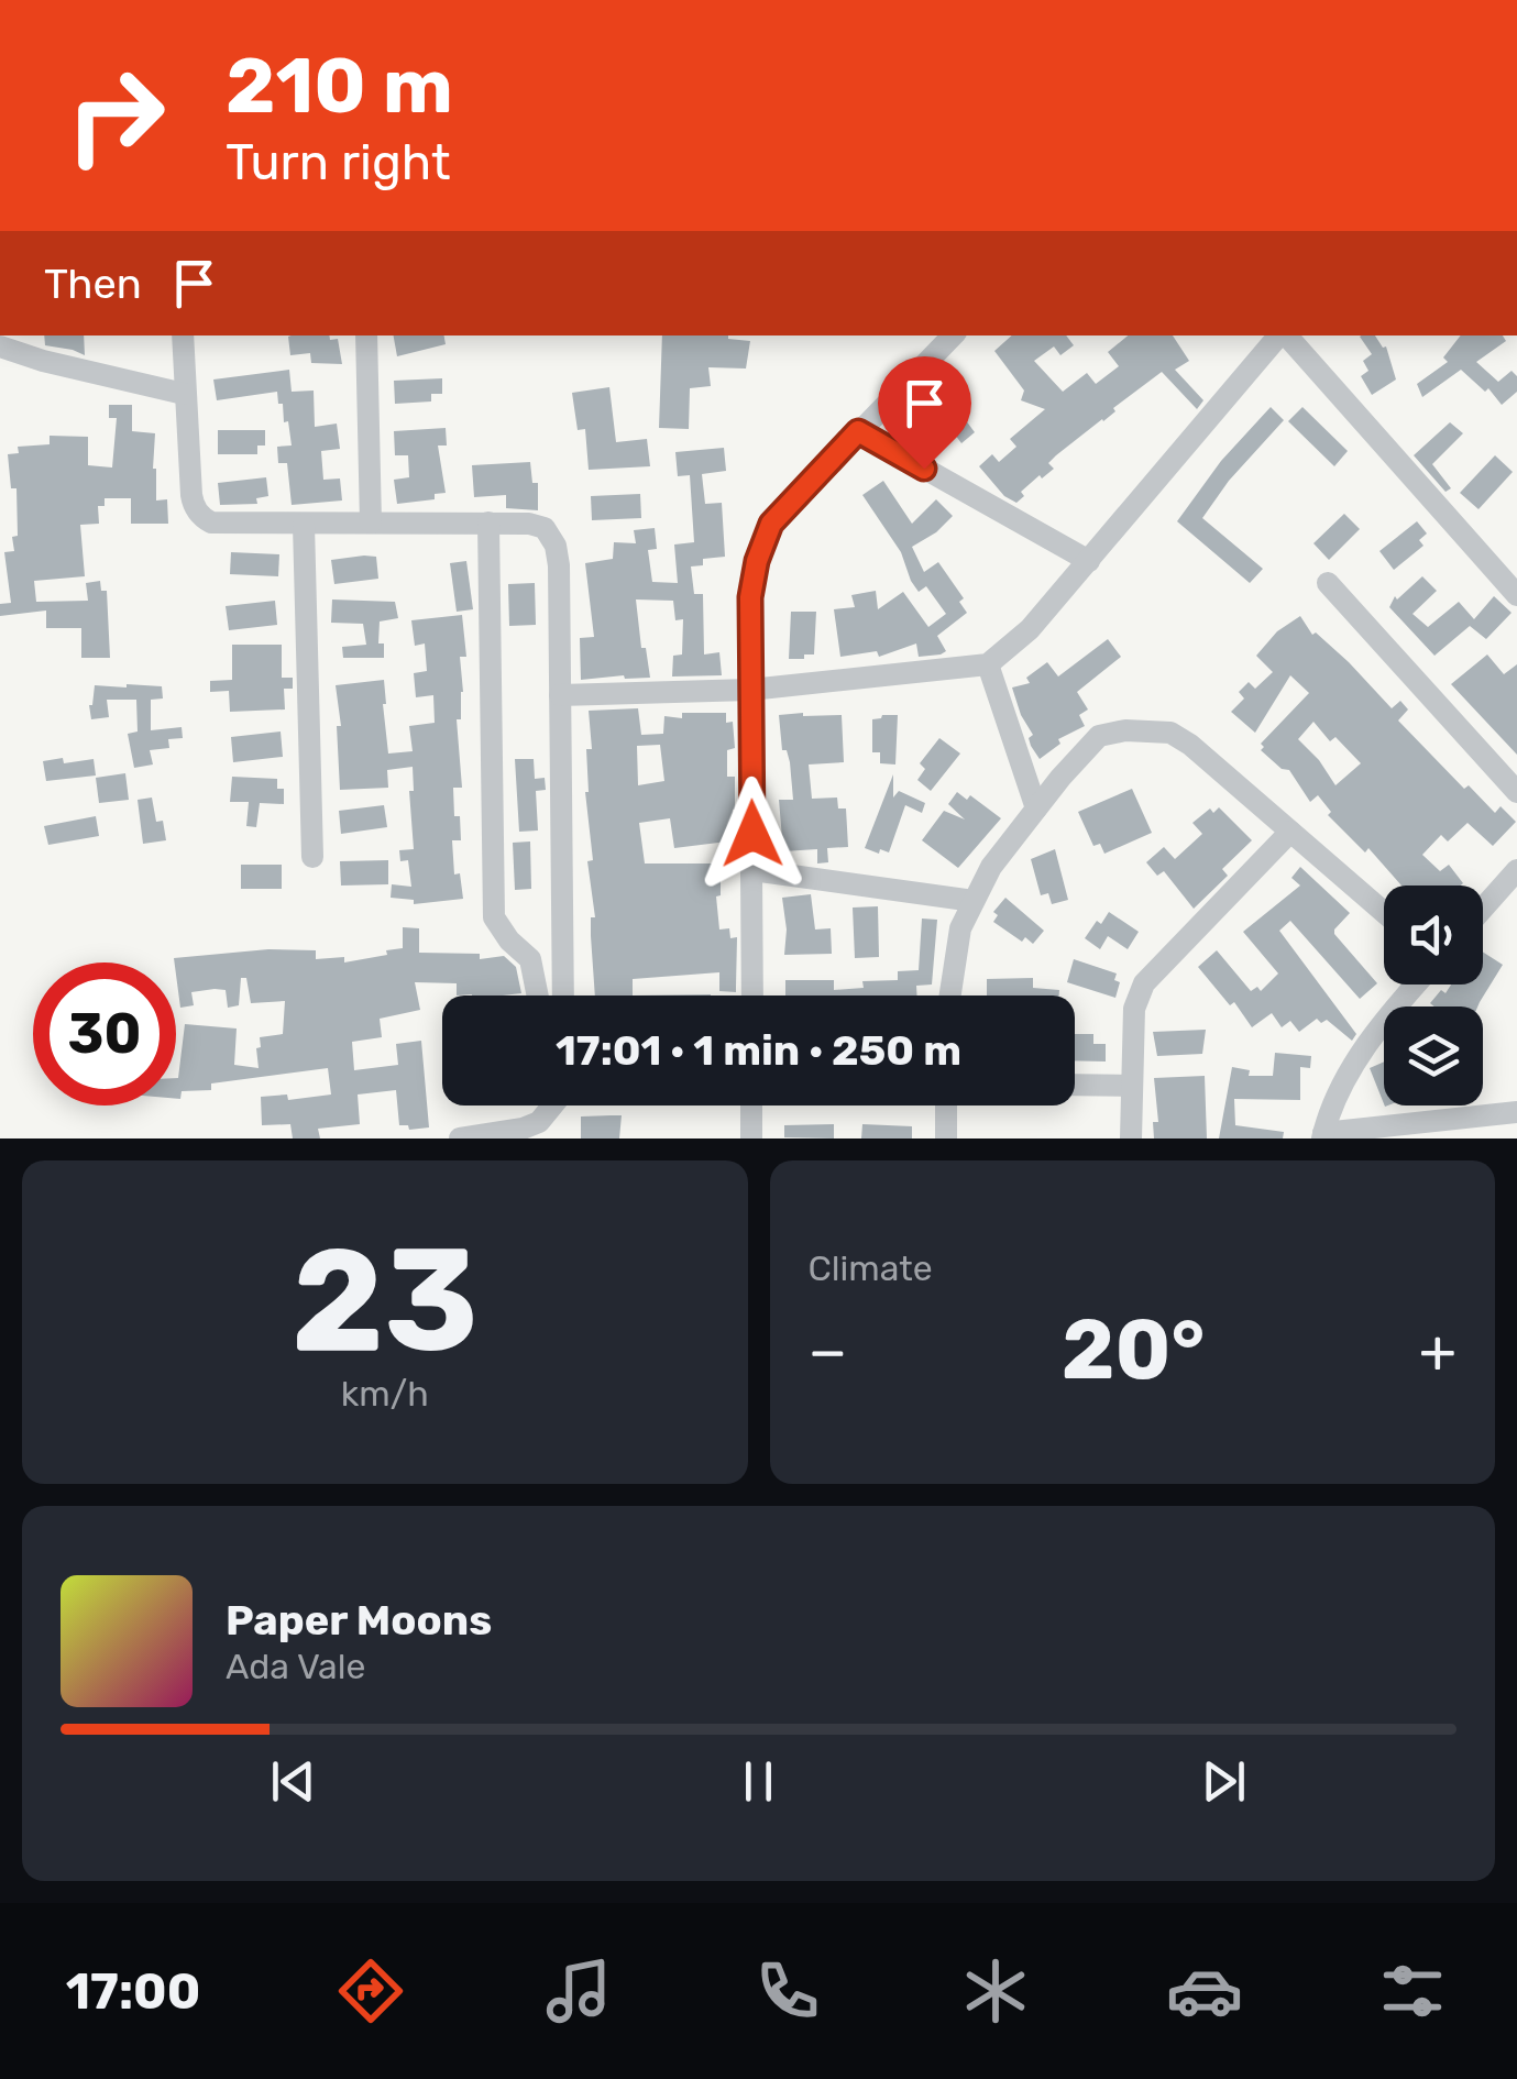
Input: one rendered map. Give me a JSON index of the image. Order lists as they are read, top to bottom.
{
  "page": {
    "turn": ["210 m", "Turn right"],
    "then": "Then",
    "limit": "30",
    "trip": "17:01 · 1 min · 250 m",
    "tile": [
      ["23", "km/h"],
      "Climate"
    ],
    "heat": ["−", "20°", "+"],
    "song": ["Paper Moons", "Ada Vale"],
    "tabs": "17:00"
  }
}
